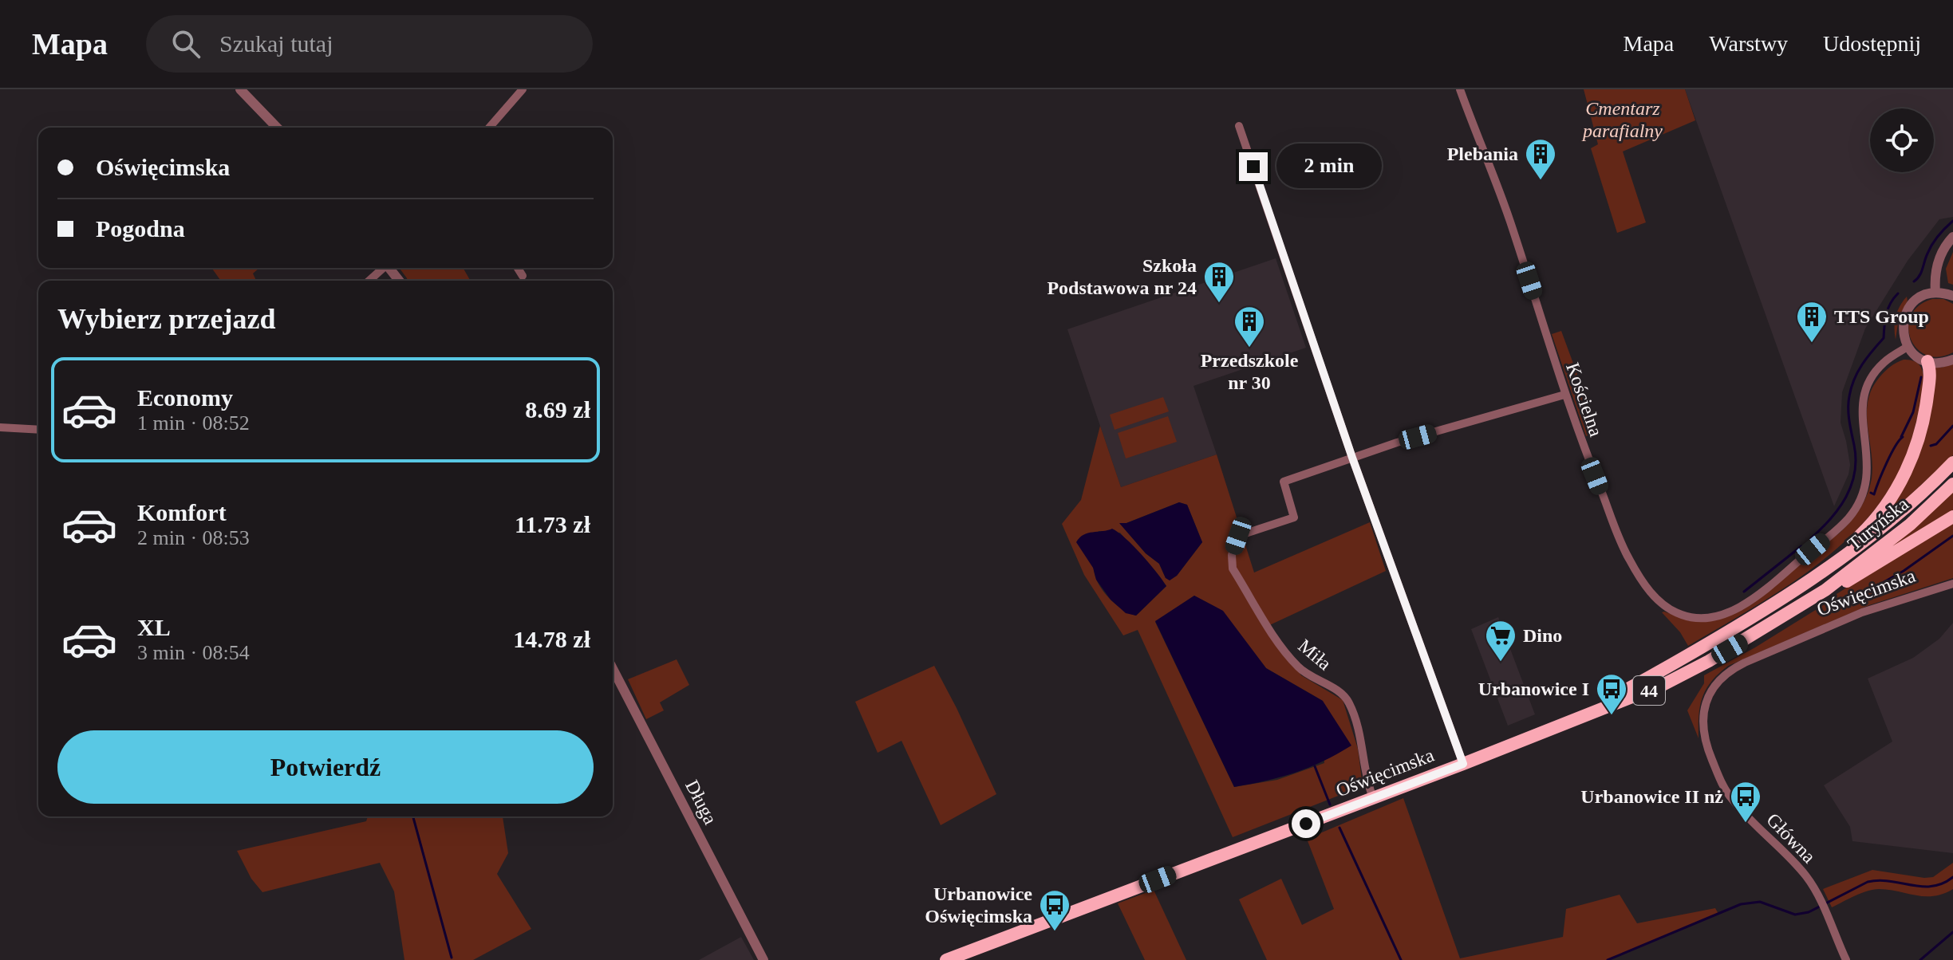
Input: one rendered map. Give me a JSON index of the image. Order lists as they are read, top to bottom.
{
  "streets": {
    "highway": ["Turyńska", "Oświęcimska", "44"],
    "street": [
      "Kościelna",
      "Miła",
      "Długa",
      "Główna"
    ]
  },
  "crossings": [
    ["Turyńska", "Oświęcimska"],
    ["Oświęcimska", "Miła"],
    ["Oświęcimska", "Główna"]
  ],
  "parks": ["Cmentarz parafialny"],
  "places": {
    "building": [
      "Plebania",
      "Szkoła Podstawowa nr 24",
      "TTS Group",
      "Przedszkole nr 30"
    ],
    "supermarket": ["Dino"],
    "bus stop": ["Urbanowice I", "Urbanowice II nż", "Urbanowice Oświęcimska"]
  },
  "page": {
    "header": "Mapa",
    "search": "Szukaj tutaj",
    "nav": ["Mapa", "Warstwy", "Udostępnij"],
    "banner": ["Oświęcimska", "Pogodna"],
    "bubble": "2 min",
    "heading": "Wybierz przejazd",
    "list": [
      {
        "name": "Economy",
        "note": "1 min · 08:52",
        "value": "8.69 zł"
      },
      {
        "name": "Komfort",
        "note": "2 min · 08:53",
        "value": "11.73 zł"
      },
      {
        "name": "XL",
        "note": "3 min · 08:54",
        "value": "14.78 zł"
      }
    ],
    "buttons": "Potwierdź"
  }
}
